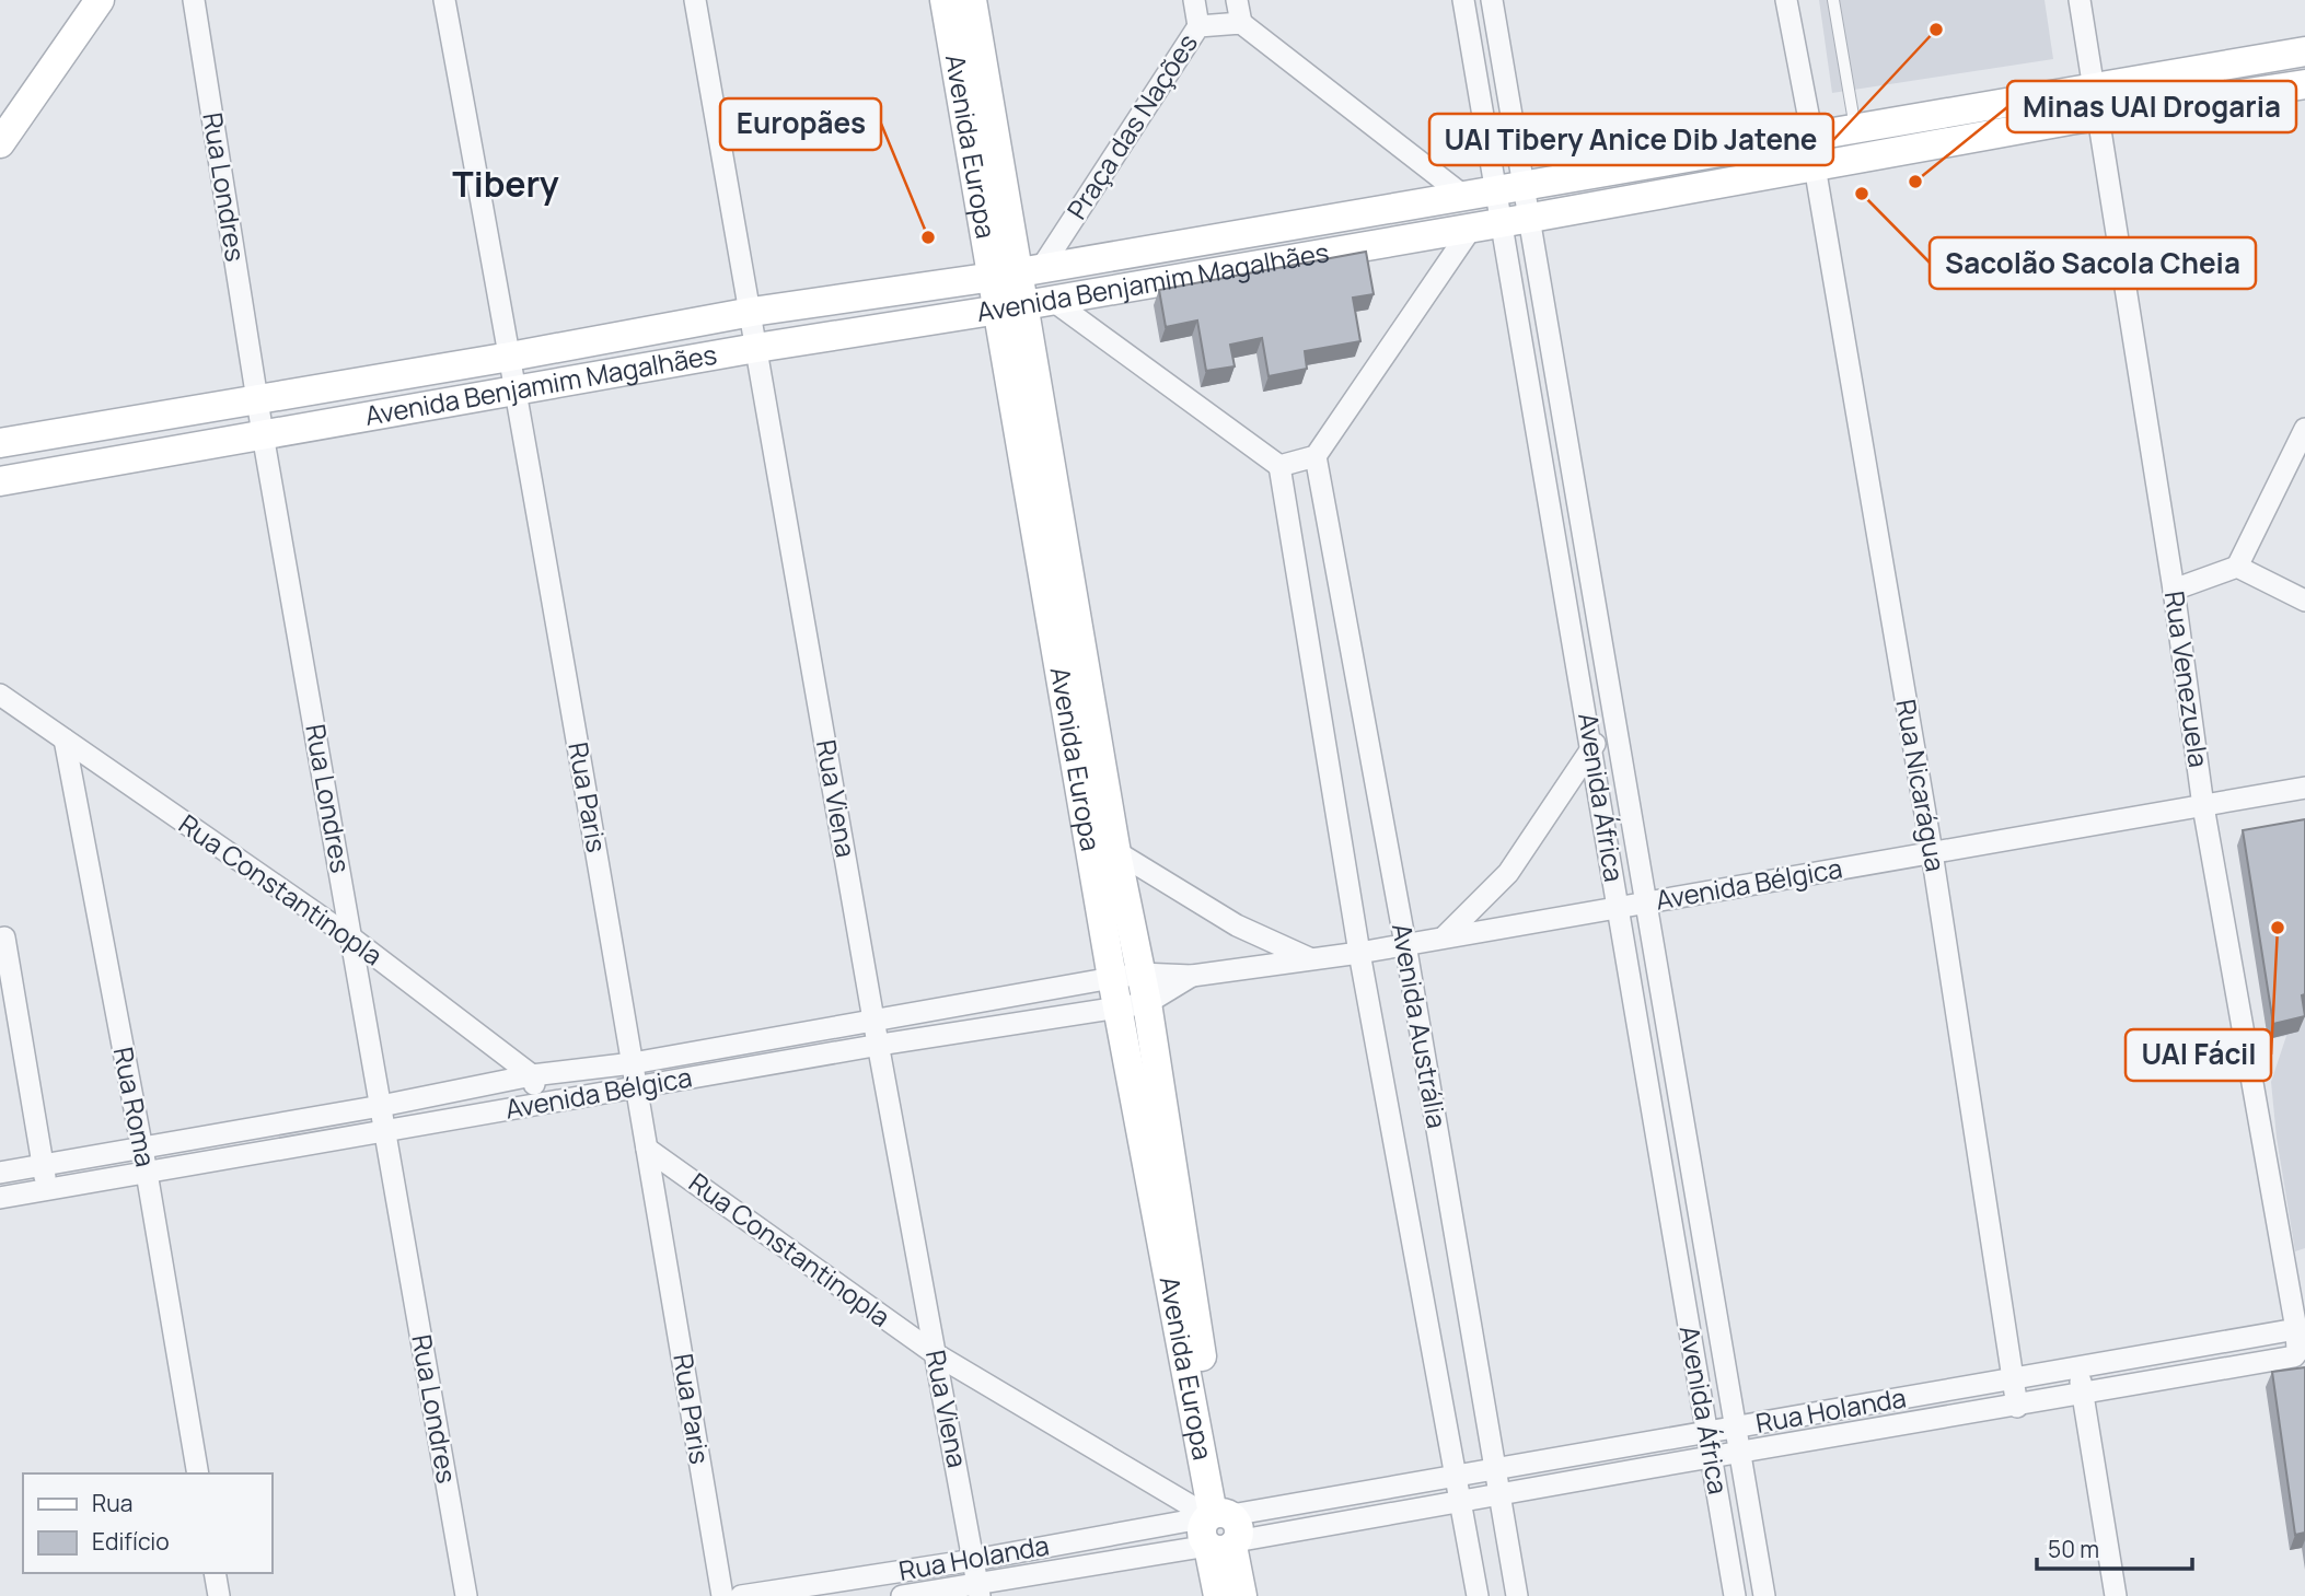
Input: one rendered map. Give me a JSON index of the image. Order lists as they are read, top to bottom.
{
  "streets": {
    "main road": ["Avenida Europa", "Avenida Benjamim Magalhães"],
    "street": [
      "Praça das Nações",
      "Rua Londres",
      "Rua Venezuela",
      "Rua Nicarágua",
      "Rua Paris",
      "Avenida África",
      "Rua Viena",
      "Avenida Bélgica",
      "Rua Constantinopla",
      "Avenida Austrália",
      "Rua Roma",
      "Rua Holanda"
    ]
  },
  "crossings": [
    ["Praça das Nações", "Avenida Europa"],
    ["Praça das Nações", "Avenida Benjamim Magalhães"],
    ["Avenida Europa", "Avenida Benjamim Magalhães"],
    ["Avenida Europa", "Avenida Bélgica"],
    ["Avenida Europa", "Rua Constantinopla"],
    ["Avenida Europa", "Rua Holanda"],
    ["Rua Londres", "Avenida Benjamim Magalhães"],
    ["Rua Londres", "Avenida Bélgica"],
    ["Rua Londres", "Rua Constantinopla"],
    ["Avenida Benjamim Magalhães", "Rua Venezuela"],
    ["Avenida Benjamim Magalhães", "Rua Nicarágua"],
    ["Avenida Benjamim Magalhães", "Rua Paris"],
    ["Avenida Benjamim Magalhães", "Avenida África"],
    ["Avenida Benjamim Magalhães", "Rua Viena"],
    ["Rua Venezuela", "Avenida Bélgica"],
    ["Rua Venezuela", "Rua Holanda"],
    ["Rua Nicarágua", "Avenida Bélgica"],
    ["Rua Nicarágua", "Rua Holanda"],
    ["Rua Paris", "Avenida Bélgica"],
    ["Rua Paris", "Rua Constantinopla"],
    ["Avenida África", "Avenida Bélgica"],
    ["Avenida África", "Rua Holanda"],
    ["Rua Viena", "Avenida Bélgica"],
    ["Rua Viena", "Rua Constantinopla"],
    ["Rua Viena", "Rua Holanda"],
    ["Avenida Bélgica", "Rua Constantinopla"],
    ["Avenida Bélgica", "Avenida Austrália"],
    ["Avenida Bélgica", "Rua Roma"],
    ["Rua Constantinopla", "Rua Roma"],
    ["Rua Constantinopla", "Rua Holanda"],
    ["Avenida Austrália", "Rua Holanda"]
  ],
  "districts": ["Tibery"],
  "places": [
    "UAI Tibery Anice Dib Jatene",
    "Minas UAI Drogaria",
    "Sacolão Sacola Cheia",
    "Europães",
    "UAI Fácil"
  ],
  "legend": ["Rua", "Edifício"],
  "scale_bar": "50 m"
}
